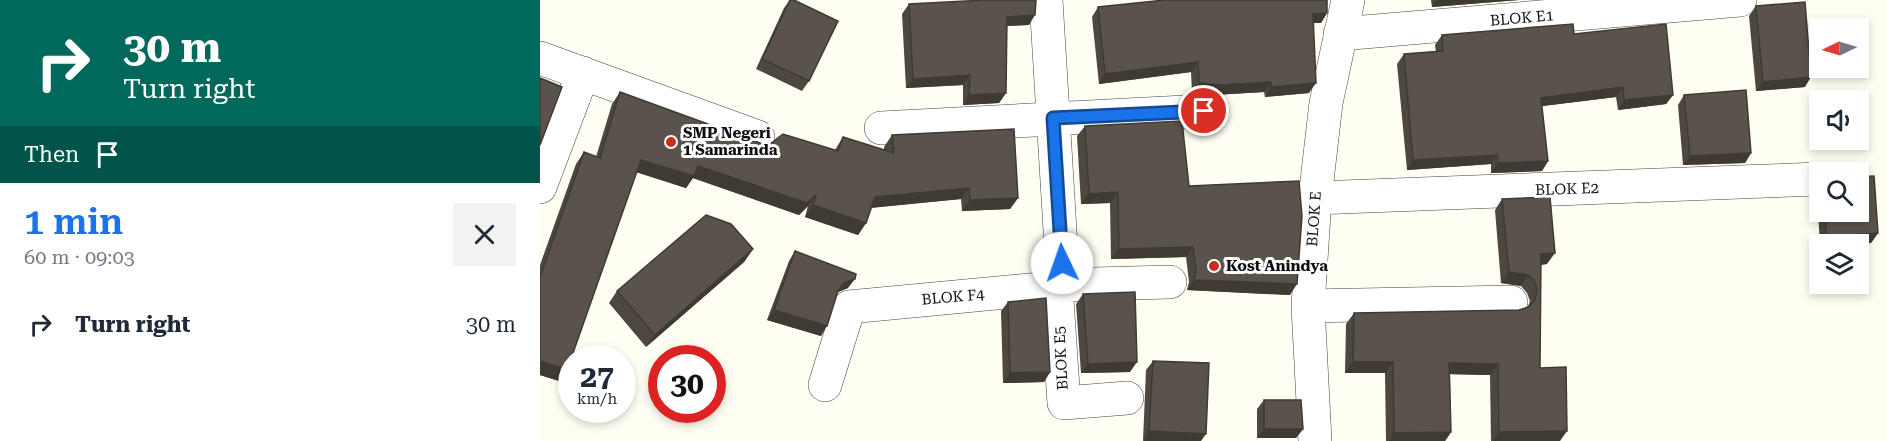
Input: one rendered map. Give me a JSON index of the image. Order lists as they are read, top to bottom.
{
  "streets": {
    "street": [
      "BLOK E1",
      "BLOK E2",
      "BLOK E",
      "BLOK F4",
      "BLOK E5"
    ]
  },
  "crossings": [
    ["BLOK E1", "BLOK E"],
    ["BLOK E2", "BLOK E"],
    ["BLOK F4", "BLOK E5"]
  ],
  "places": ["SMP Negeri 1 Samarinda", "Kost Anindya"],
  "north": "left",
  "page": {
    "turn": ["30 m", "Turn right"],
    "then": "Then",
    "heading": ["1 min", "60 m · 09:03"],
    "list": [
      {
        "name": "Turn right",
        "value": "30 m"
      }
    ],
    "speed": "27 km/h",
    "limit": "30"
  }
}
